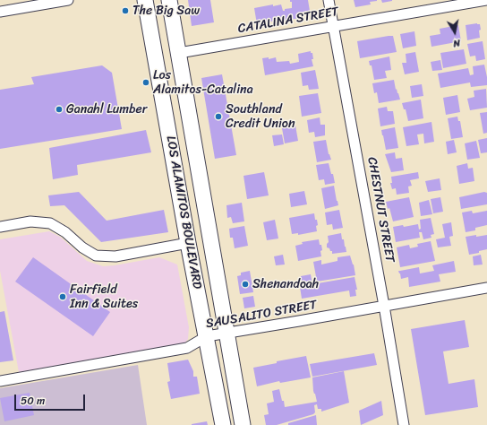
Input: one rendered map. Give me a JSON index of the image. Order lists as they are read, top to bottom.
{
  "streets": {
    "main road": ["LOS ALAMITOS BOULEVARD"],
    "street": ["CATALINA STREET", "CHESTNUT STREET", "SAUSALITO STREET"]
  },
  "crossings": [
    ["CATALINA STREET", "CHESTNUT STREET"],
    ["CATALINA STREET", "LOS ALAMITOS BOULEVARD"],
    ["CHESTNUT STREET", "SAUSALITO STREET"],
    ["LOS ALAMITOS BOULEVARD", "SAUSALITO STREET"]
  ],
  "places": [
    "The Big Saw",
    "Los Alamitos-Catalina",
    "Ganahl Lumber",
    "Southland Credit Union",
    "Shenandoah",
    "Fairfield Inn & Suites"
  ],
  "scale_bar": "50 m",
  "north": "bottom"
}
